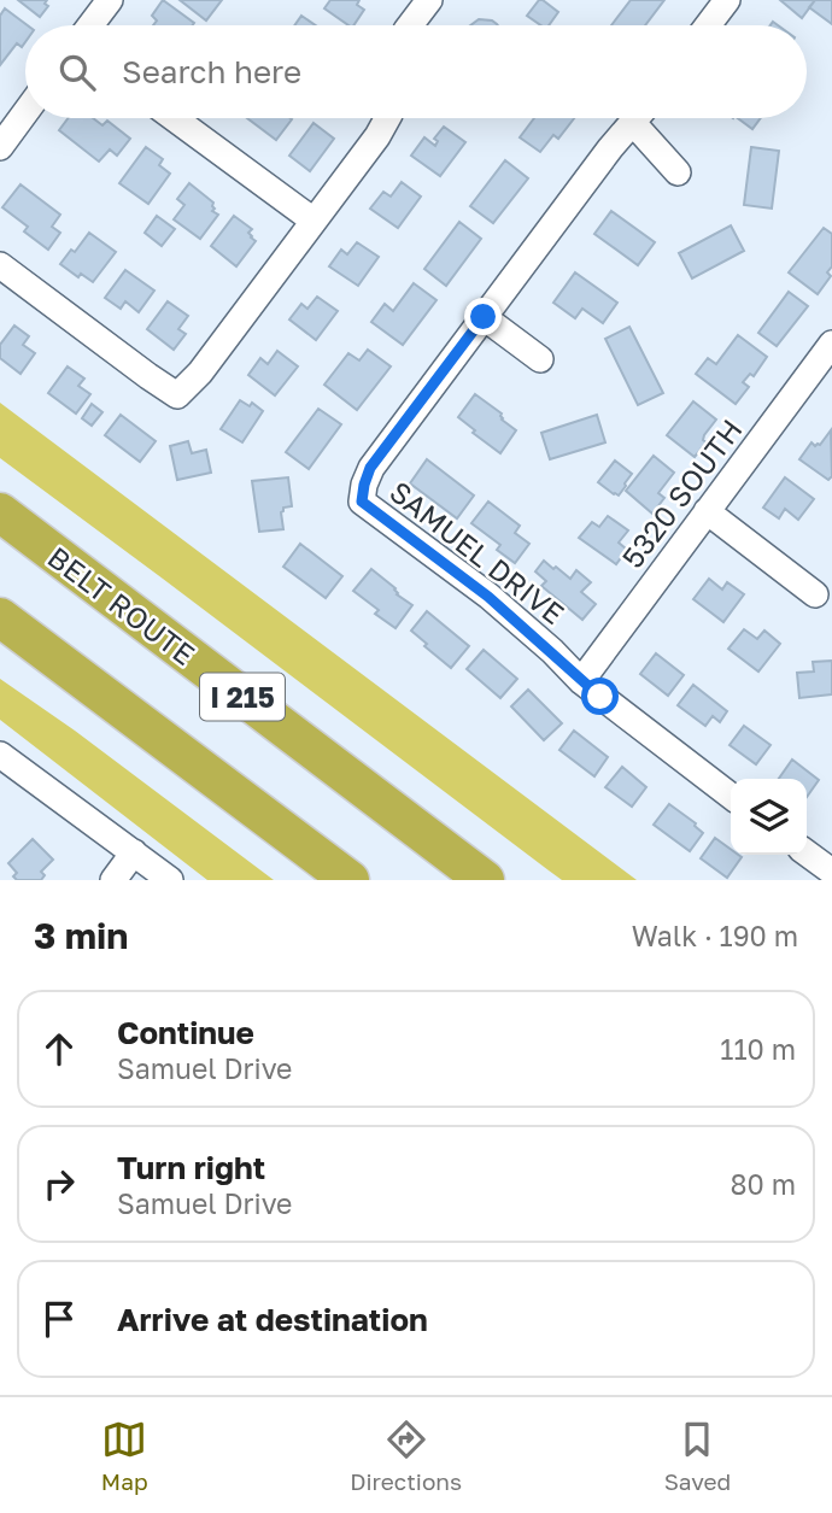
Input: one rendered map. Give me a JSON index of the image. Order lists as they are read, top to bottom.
{
  "streets": {
    "highway": ["BELT ROUTE", "I 215"],
    "street": ["5320 SOUTH", "SAMUEL DRIVE"]
  },
  "crossings": [
    ["5320 SOUTH", "SAMUEL DRIVE"]
  ],
  "page": {
    "search": "Search here",
    "heading": ["3 min", "Walk · 190 m"],
    "list": [
      ["Continue", "Samuel Drive", "110 m"],
      ["Turn right", "Samuel Drive", "80 m"],
      "Arrive at destination"
    ],
    "nav": ["Map", "Directions", "Saved"]
  }
}
